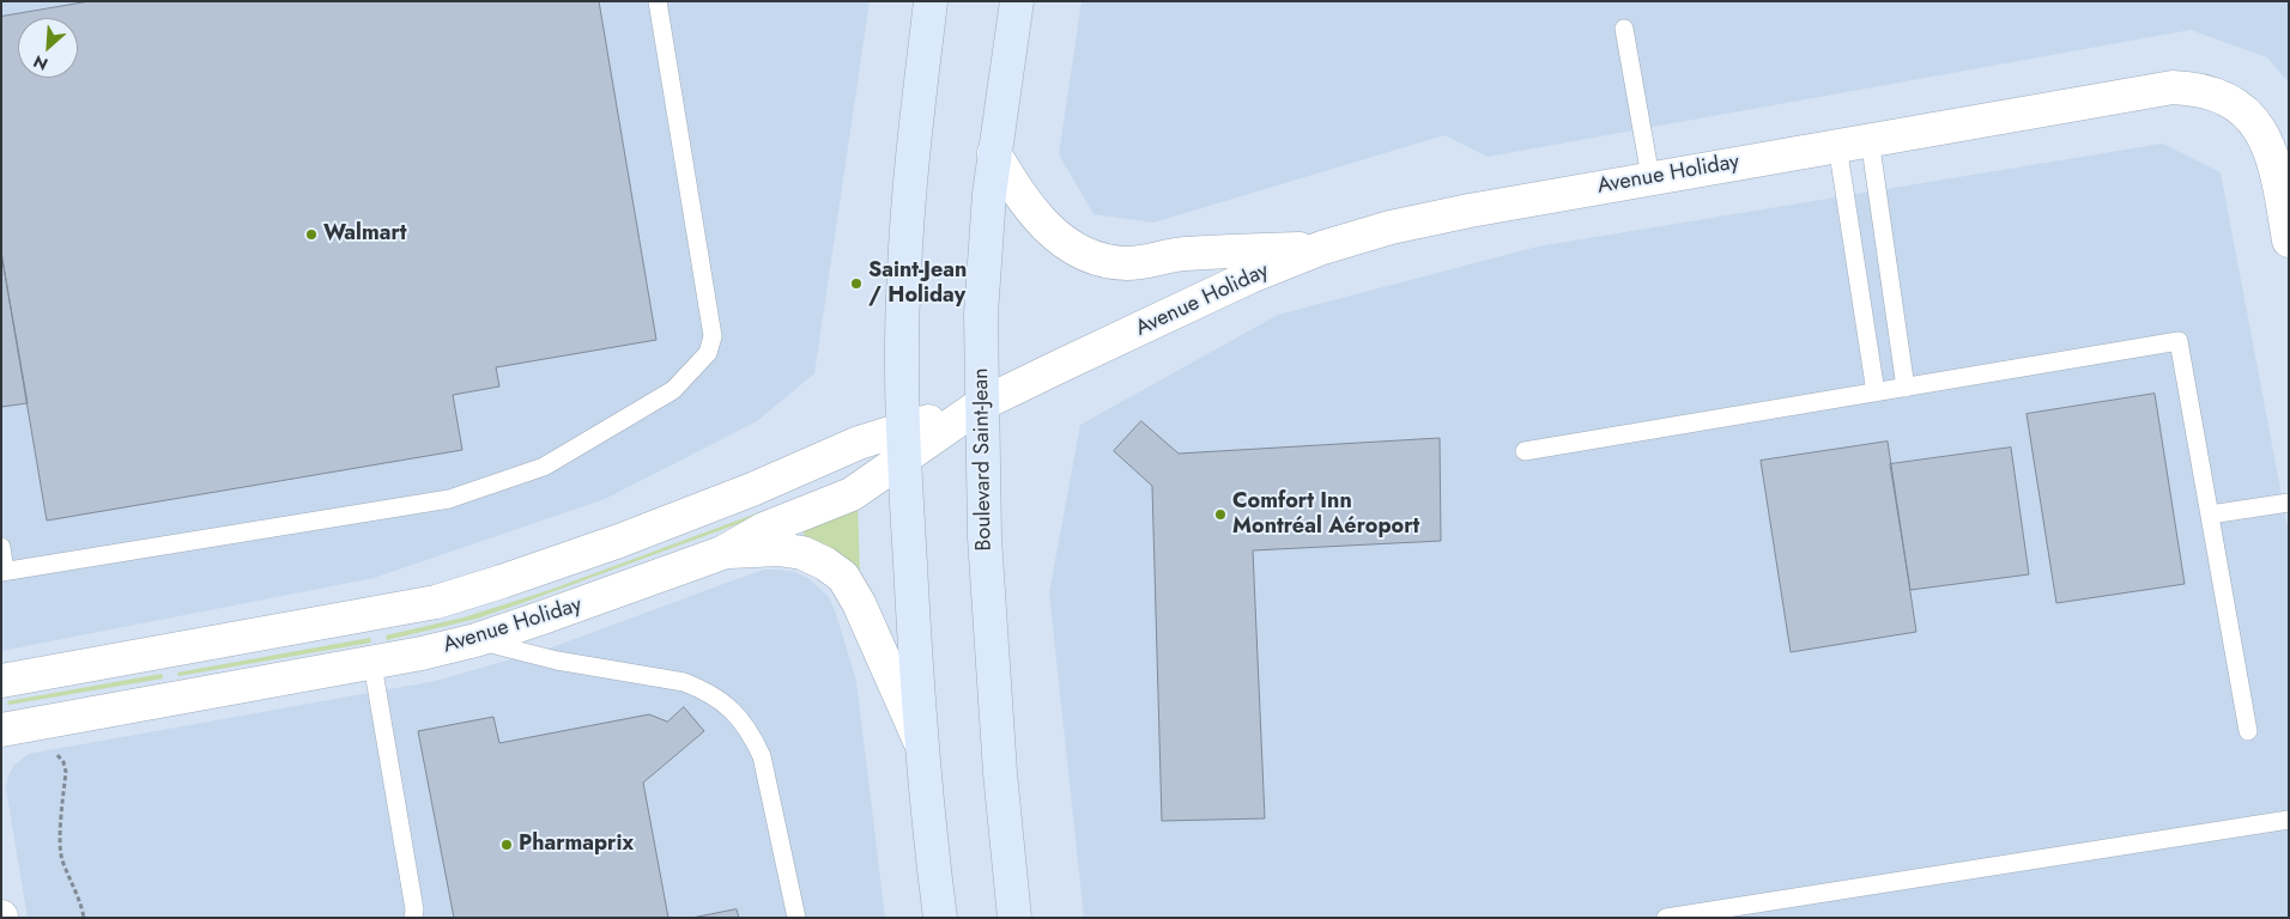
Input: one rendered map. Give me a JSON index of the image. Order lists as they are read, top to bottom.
{
  "streets": {
    "main road": ["Boulevard Saint-Jean"],
    "street": ["Avenue Holiday"]
  },
  "crossings": [
    ["Avenue Holiday", "Boulevard Saint-Jean"]
  ],
  "places": [
    "Walmart",
    "Saint-Jean / Holiday",
    "Comfort Inn Montréal Aéroport",
    "Pharmaprix"
  ],
  "north": "bottom left"
}
